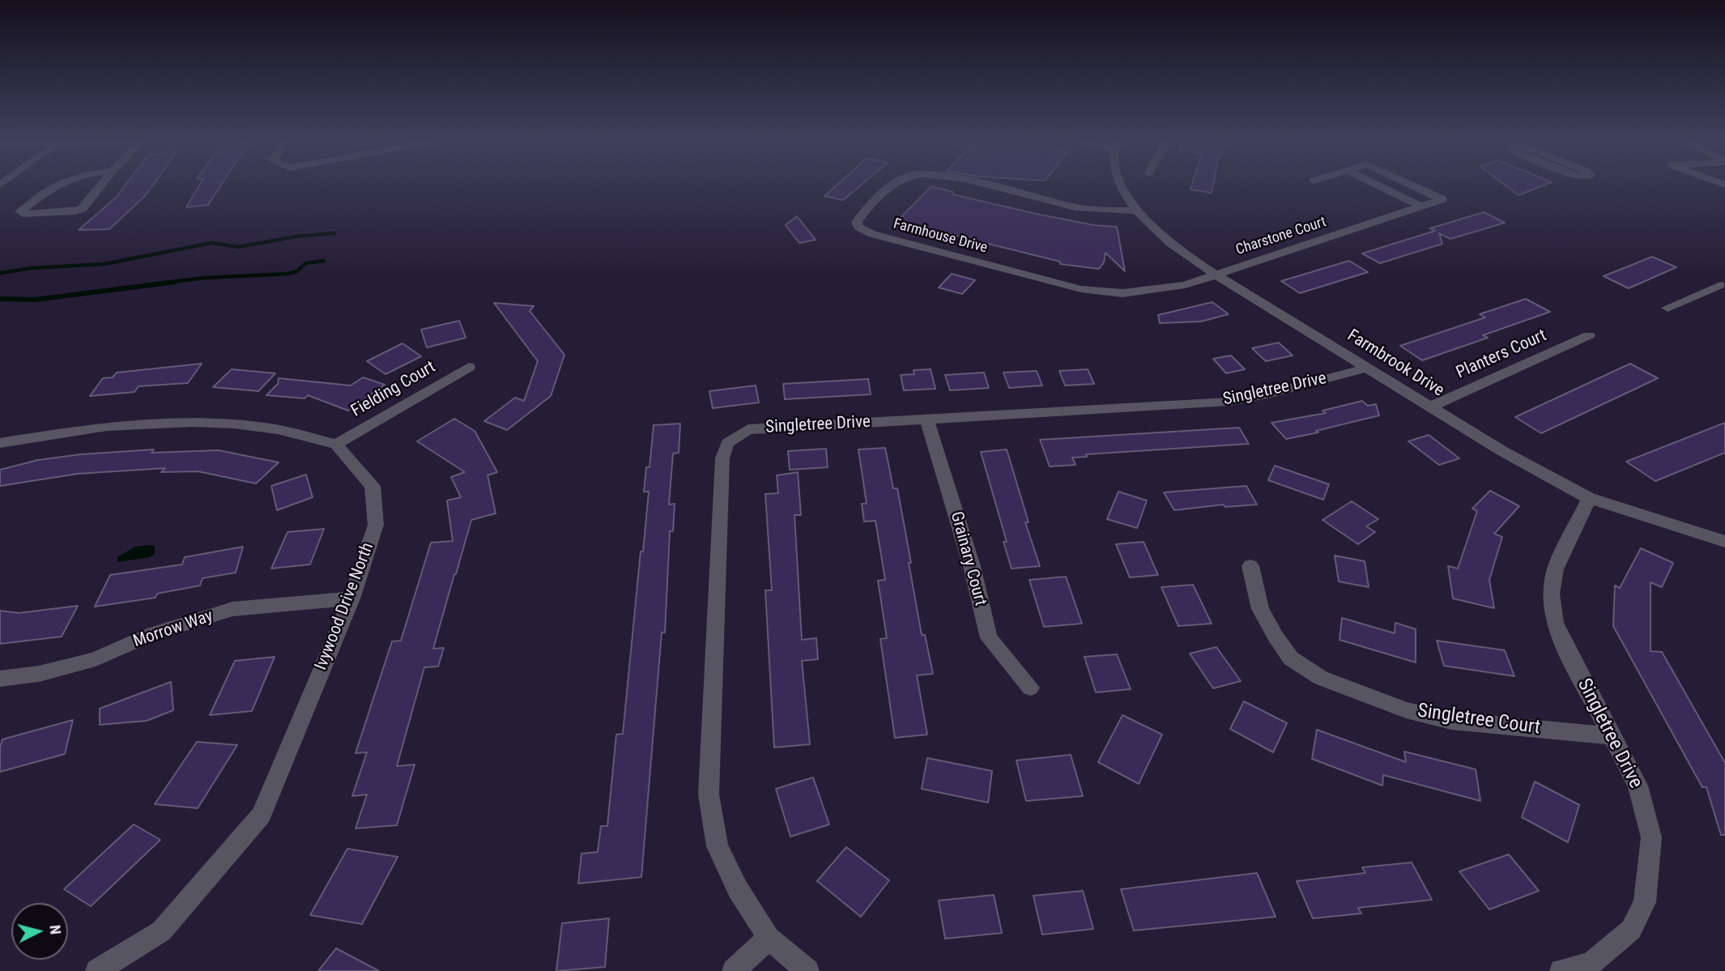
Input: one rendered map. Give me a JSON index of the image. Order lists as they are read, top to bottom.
{
  "streets": {
    "street": [
      "Farmhouse Drive",
      "Charstone Court",
      "Planters Court",
      "Farmbrook Drive",
      "Fielding Court",
      "Singletree Drive",
      "Grainary Court",
      "Ivywood Drive North",
      "Morrow Way",
      "Singletree Court"
    ]
  },
  "crossings": [
    ["Farmhouse Drive", "Charstone Court"],
    ["Farmhouse Drive", "Farmbrook Drive"],
    ["Charstone Court", "Farmbrook Drive"],
    ["Planters Court", "Farmbrook Drive"],
    ["Farmbrook Drive", "Singletree Drive"],
    ["Fielding Court", "Ivywood Drive North"],
    ["Singletree Drive", "Grainary Court"],
    ["Singletree Drive", "Singletree Court"],
    ["Ivywood Drive North", "Morrow Way"]
  ],
  "north": "right"
}
